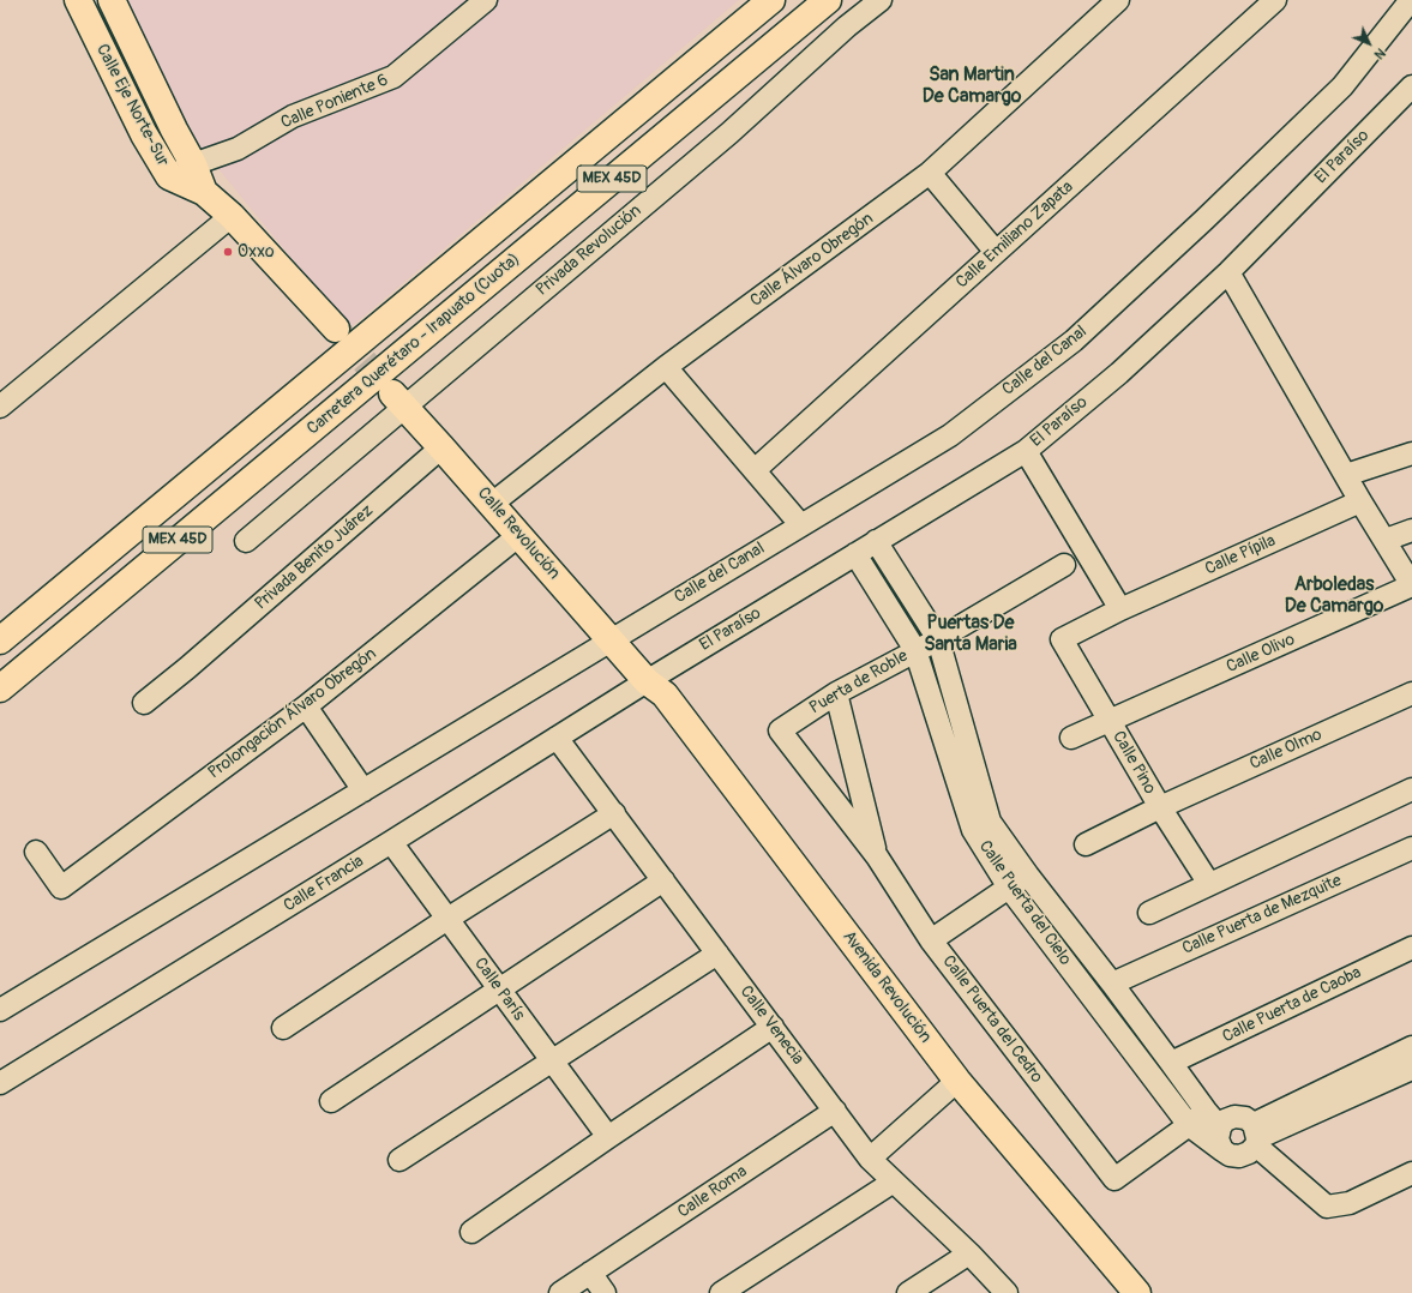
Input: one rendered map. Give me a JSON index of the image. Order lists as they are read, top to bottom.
{
  "streets": {
    "main road": [
      "Calle Eje Norte-Sur",
      "MEX 45D",
      "Carretera Querétaro - Irapuato (Cuota)",
      "Calle Revolución",
      "Avenida Revolución"
    ],
    "street": [
      "Calle Poniente 6",
      "El Paraíso",
      "Calle Emiliano Zapata",
      "Privada Revolución",
      "Calle Álvaro Obregón",
      "Calle del Canal",
      "Calle Pípila",
      "Privada Benito Juárez",
      "Calle Olivo",
      "Puerta de Roble",
      "Prolongación Álvaro Obregón",
      "Calle Olmo",
      "Calle Pino",
      "Calle Francia",
      "Calle Puerta del Cielo",
      "Calle Puerta de Mezquite",
      "Calle París",
      "Calle Puerta de Caoba",
      "Calle Puerta del Cedro",
      "Calle Venecia",
      "Calle Roma"
    ]
  },
  "crossings": [
    ["Calle Poniente 6", "Calle Eje Norte-Sur"],
    ["El Paraíso", "Calle Revolución"],
    ["El Paraíso", "Calle Francia"],
    ["El Paraíso", "Calle Puerta del Cielo"],
    ["El Paraíso", "Avenida Revolución"],
    ["Privada Revolución", "Calle Revolución"],
    ["Calle Álvaro Obregón", "Calle Revolución"],
    ["Calle del Canal", "Calle Revolución"],
    ["Calle Revolución", "Privada Benito Juárez"],
    ["Calle Revolución", "Prolongación Álvaro Obregón"],
    ["Calle Revolución", "Calle Francia"],
    ["Calle Revolución", "Avenida Revolución"],
    ["Calle Pípila", "Calle Pino"],
    ["Calle Olivo", "Calle Pino"],
    ["Puerta de Roble", "Calle Puerta del Cielo"],
    ["Puerta de Roble", "Calle Puerta del Cedro"],
    ["Calle Olmo", "Calle Pino"],
    ["Calle Francia", "Avenida Revolución"],
    ["Calle Francia", "Calle París"],
    ["Calle Francia", "Calle Venecia"],
    ["Calle Puerta del Cielo", "Calle Puerta de Mezquite"],
    ["Calle Puerta del Cielo", "Calle Puerta de Caoba"],
    ["Calle Puerta del Cielo", "Calle Puerta del Cedro"],
    ["Calle Venecia", "Calle Roma"]
  ],
  "districts": ["San Martin De Camargo", "Arboledas De Camargo", "Puertas De Santa Maria"],
  "places": ["Oxxo"],
  "north": "bottom right"
}
